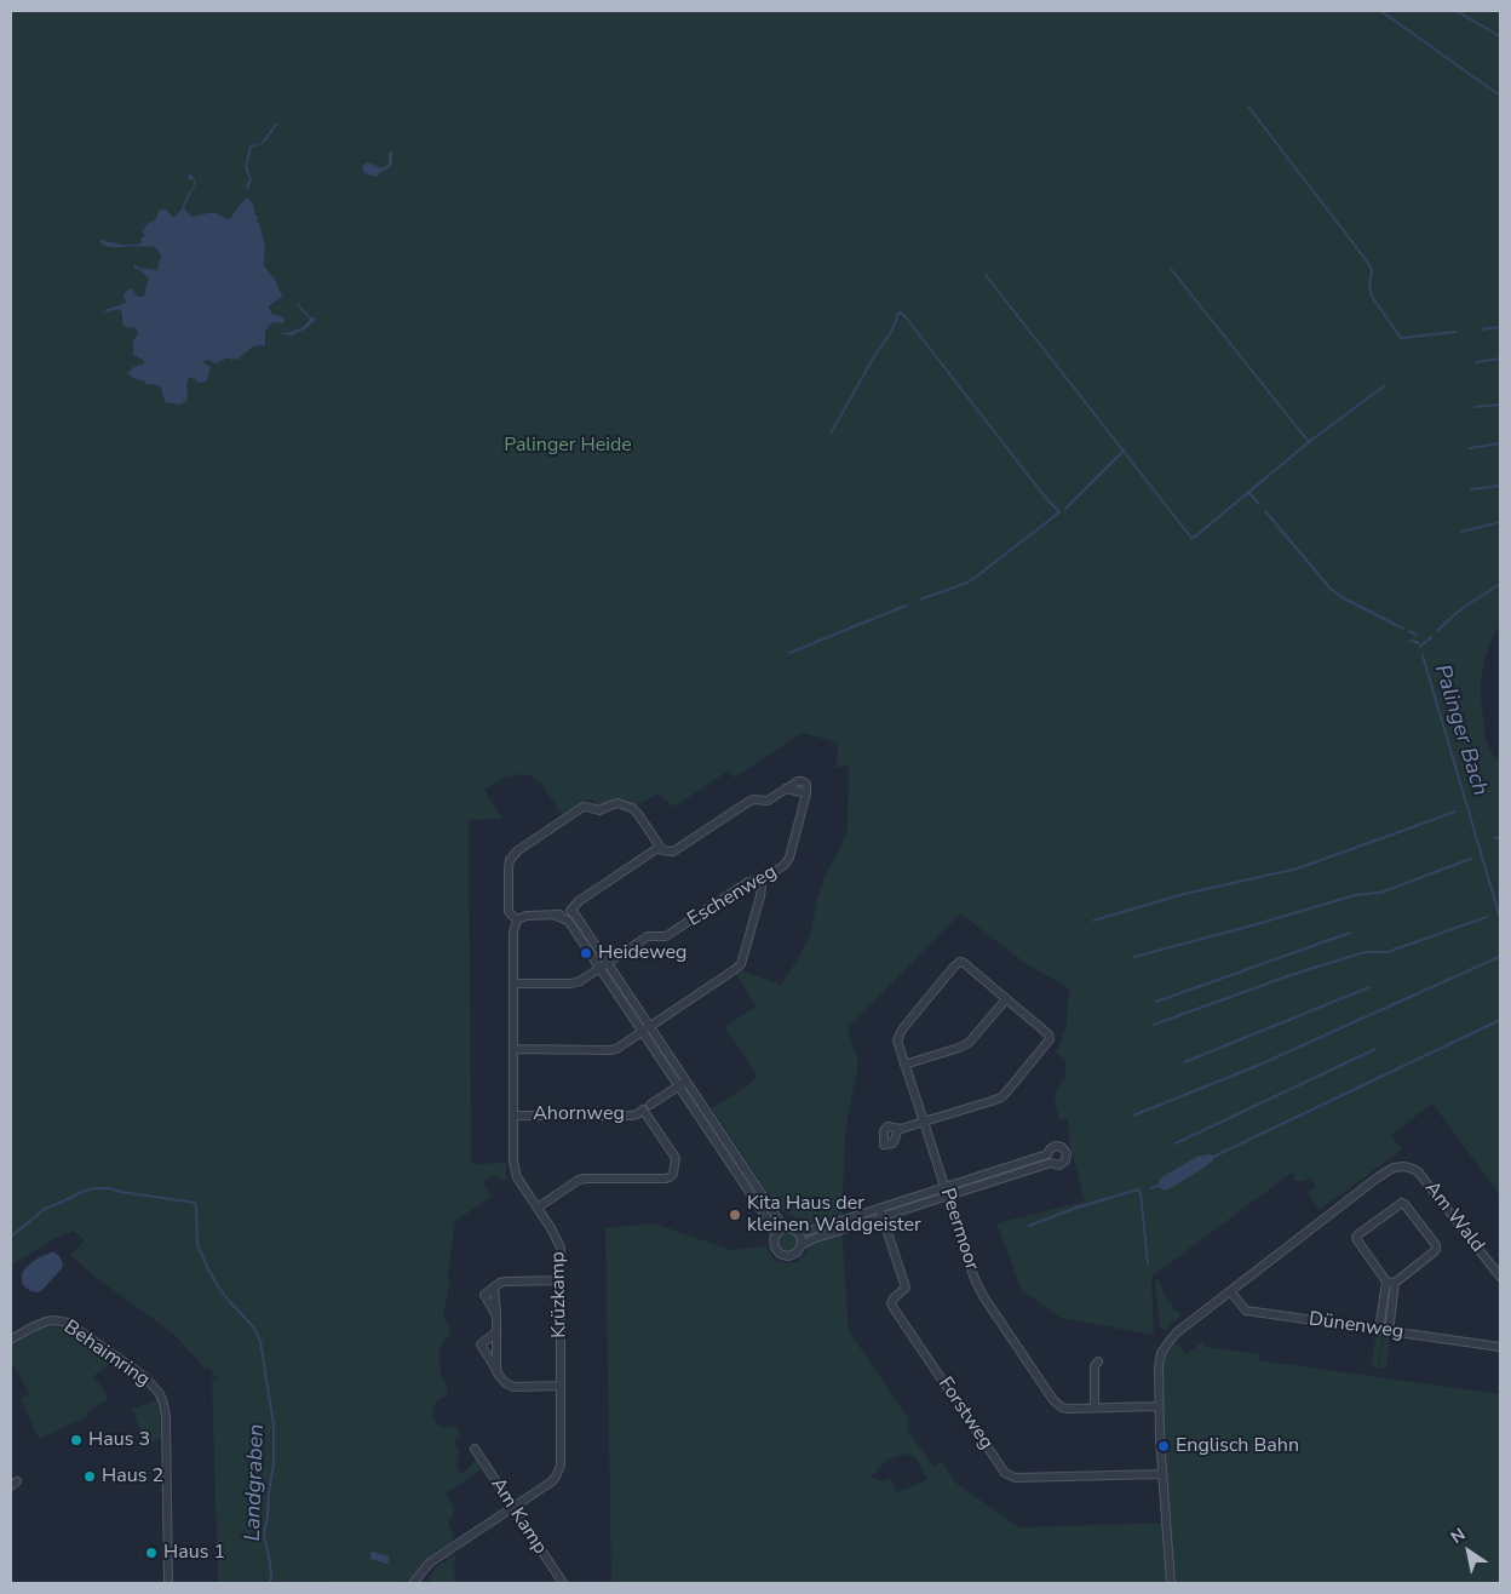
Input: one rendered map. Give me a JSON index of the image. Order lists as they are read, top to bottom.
{
  "streets": {
    "street": [
      "Eschenweg",
      "Ahornweg",
      "Am Wald",
      "Peermoor",
      "Krüzkamp",
      "Dünenweg",
      "Behaimring",
      "Forstweg",
      "Am Kamp"
    ]
  },
  "crossings": [
    ["Eschenweg", "Krüzkamp"],
    ["Ahornweg", "Krüzkamp"],
    ["Am Wald", "Dünenweg"],
    ["Krüzkamp", "Am Kamp"]
  ],
  "water": ["Palinger Bach", "Landgraben"],
  "parks": ["Palinger Heide"],
  "places": [
    "Heideweg",
    "Kita Haus der kleinen Waldgeister",
    "Haus 3",
    "Englisch Bahn",
    "Haus 2",
    "Haus 1"
  ],
  "north": "top left"
}
